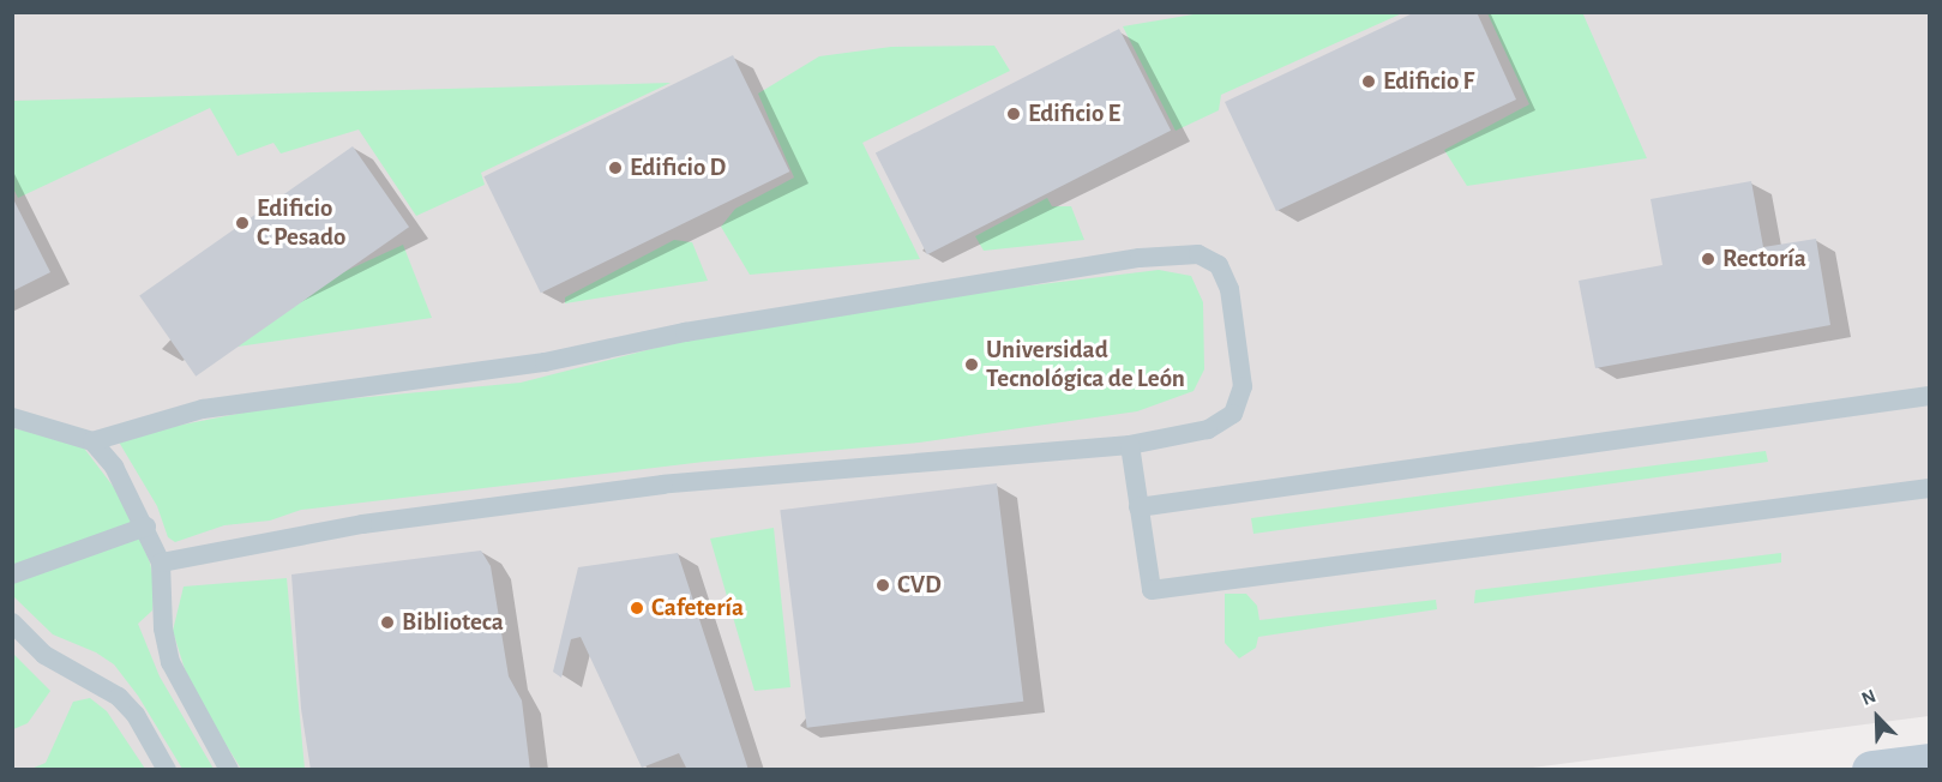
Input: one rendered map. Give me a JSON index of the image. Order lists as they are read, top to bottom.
{
  "places": [
    "Edificio F",
    "Edificio E",
    "Edificio D",
    "Edificio C Pesado",
    "Rectoría",
    "Universidad Tecnológica de León",
    "CVD",
    "Cafetería",
    "Biblioteca"
  ],
  "north": "top left"
}
